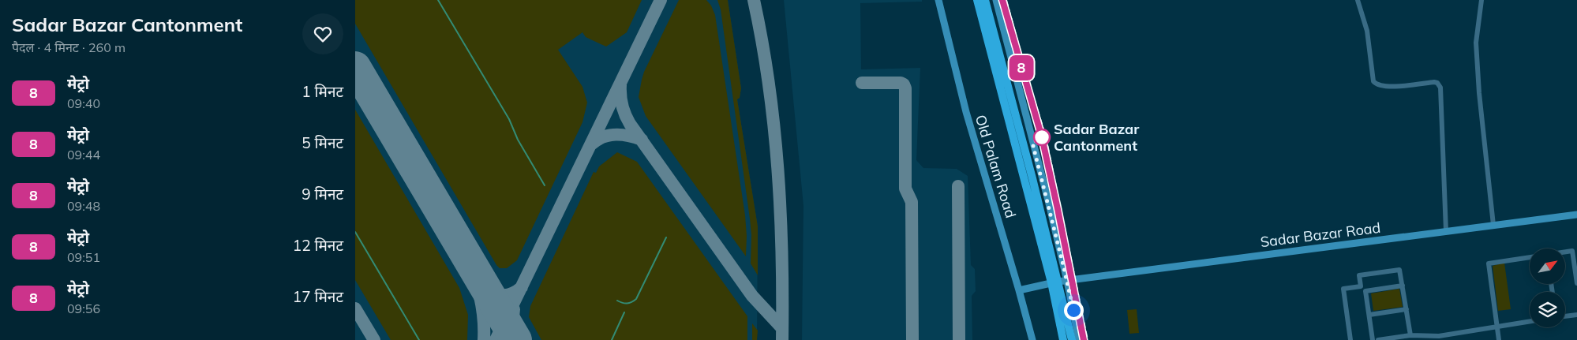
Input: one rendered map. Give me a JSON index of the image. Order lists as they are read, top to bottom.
{
  "streets": {
    "street": ["Old Palam Road", "Sadar Bazar Road"]
  },
  "crossings": [
    ["Old Palam Road", "Sadar Bazar Road"]
  ],
  "places": ["Sadar Bazar Cantonment"],
  "lines": ["metro line 8"],
  "north": "top right",
  "page": {
    "heading": ["Sadar Bazar Cantonment", "पैदल · 4 मिनट · 260 m"],
    "on_map": "8",
    "list": [
      {
        "mark": "8",
        "name": "मेट्रो",
        "note": "09:40",
        "value": "1 मिनट"
      },
      {
        "mark": "8",
        "name": "मेट्रो",
        "note": "09:44",
        "value": "5 मिनट"
      },
      {
        "mark": "8",
        "name": "मेट्रो",
        "note": "09:48",
        "value": "9 मिनट"
      },
      {
        "mark": "8",
        "name": "मेट्रो",
        "note": "09:51",
        "value": "12 मिनट"
      },
      {
        "mark": "8",
        "name": "मेट्रो",
        "note": "09:56",
        "value": "17 मिनट"
      }
    ]
  }
}
